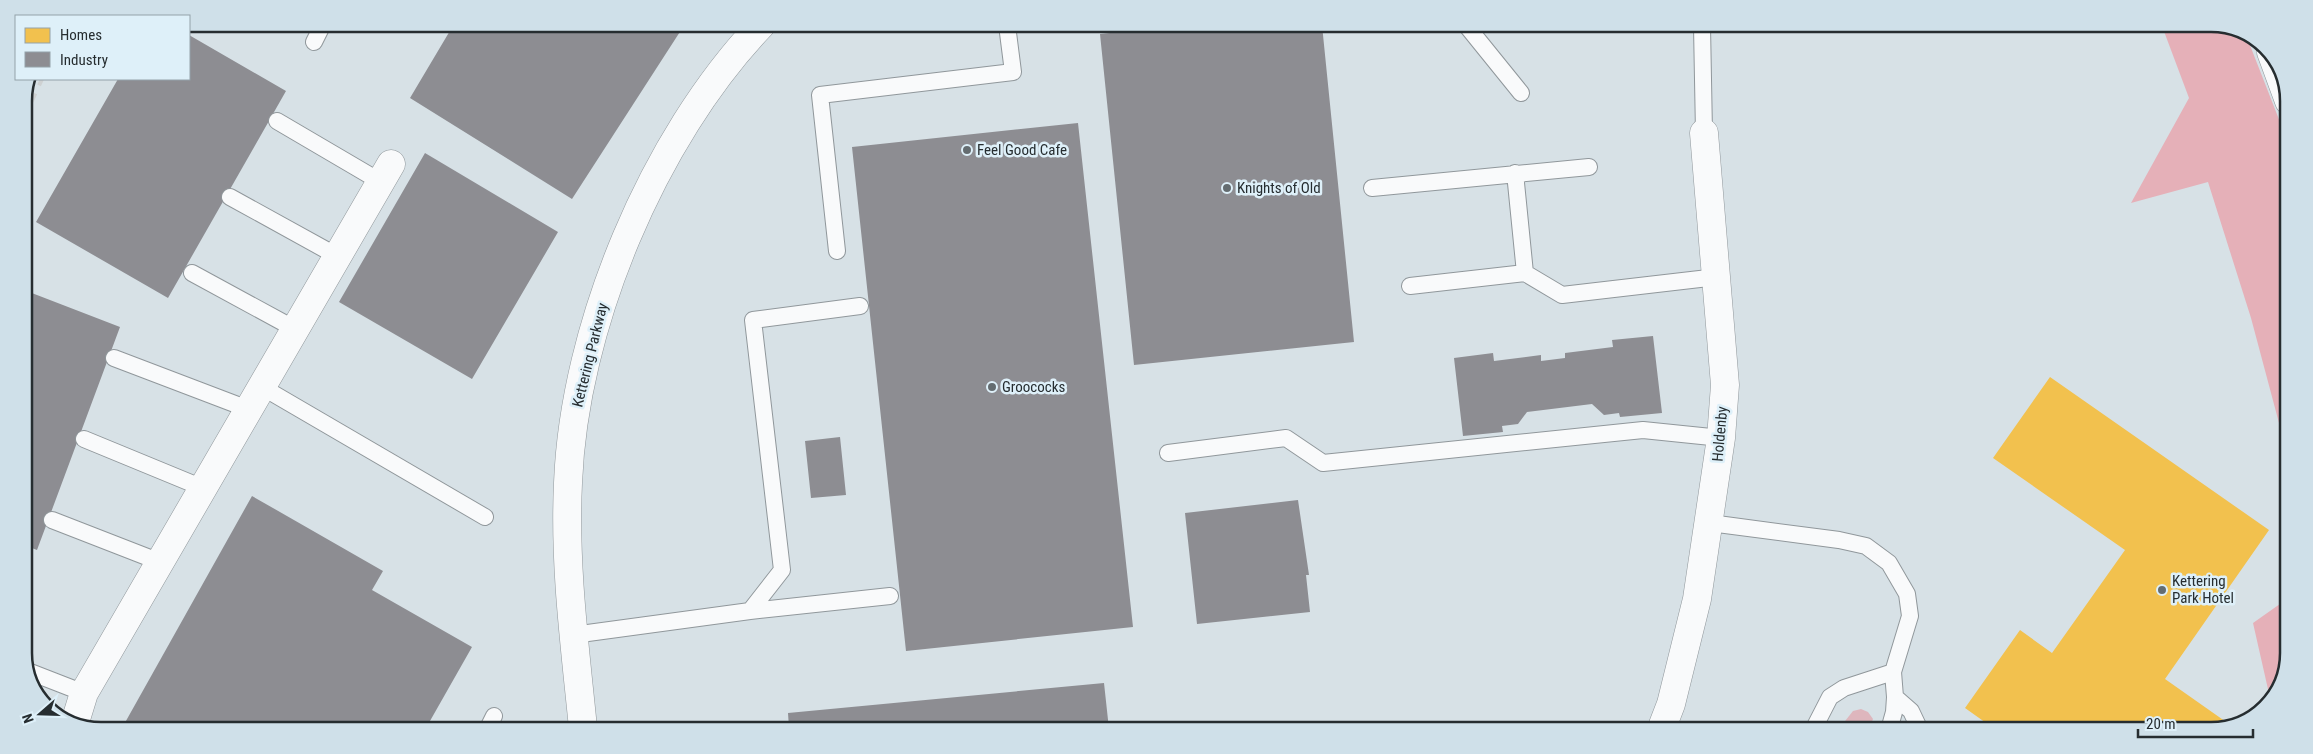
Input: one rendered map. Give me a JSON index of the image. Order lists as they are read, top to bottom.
{
  "streets": {
    "main road": ["Kettering Parkway", "Holdenby"]
  },
  "places": [
    "Feel Good Cafe",
    "Knights of Old",
    "Groococks",
    "Kettering Park Hotel"
  ],
  "legend": ["Homes", "Industry"],
  "scale_bar": "20 m",
  "north": "left"
}
